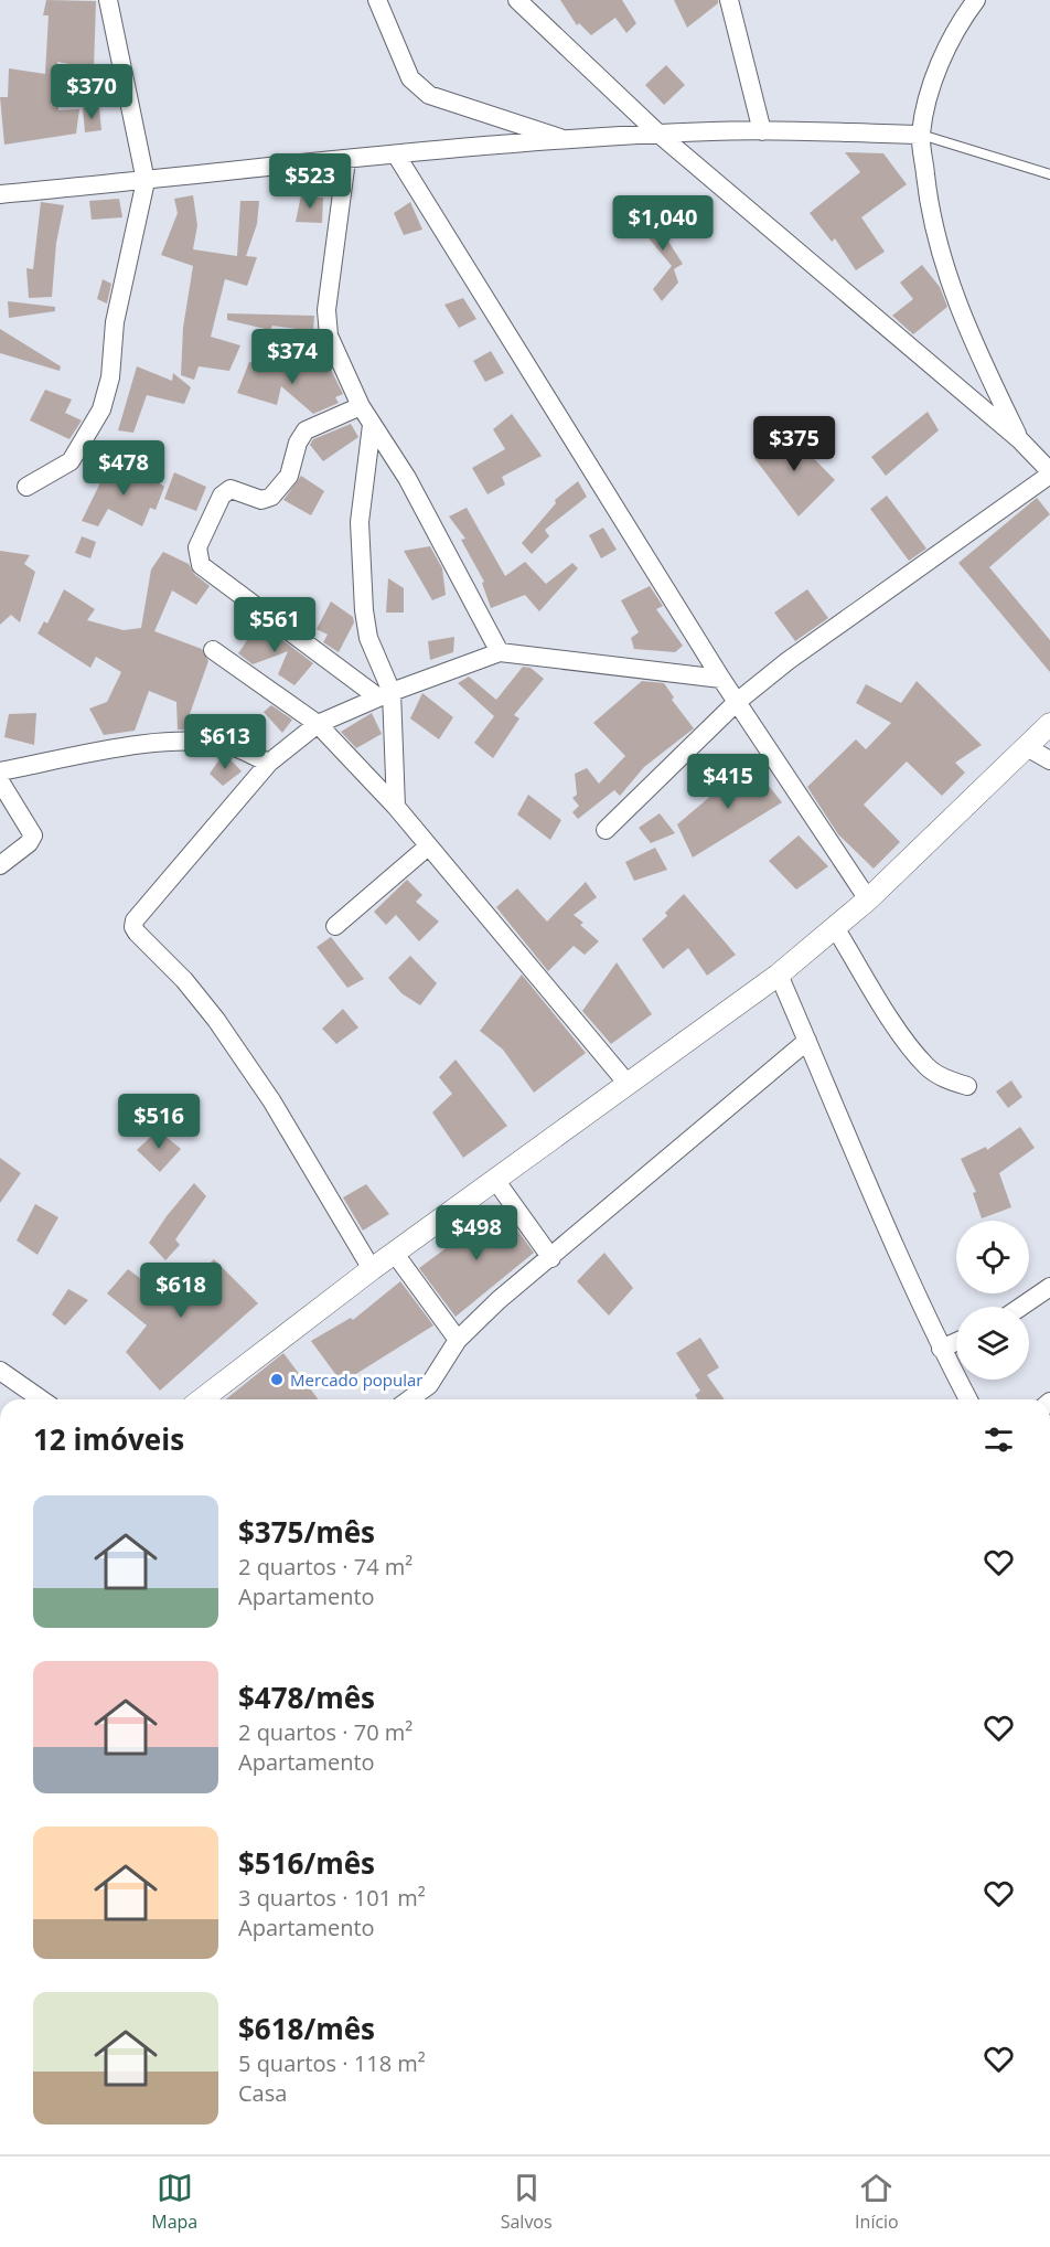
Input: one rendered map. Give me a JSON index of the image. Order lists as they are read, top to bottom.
{
  "places": ["Mercado popular"],
  "page": {
    "price": [
      "$370",
      "$523",
      "$1,040",
      "$374",
      "$375",
      "$478",
      "$561",
      "$613",
      "$415",
      "$516",
      "$498",
      "$618"
    ],
    "heading": "12 imóveis",
    "list": [
      {
        "name": "$375/mês",
        "note": "2 quartos · 74 m² · Apartamento"
      },
      {
        "name": "$478/mês",
        "note": "2 quartos · 70 m² · Apartamento"
      },
      {
        "name": "$516/mês",
        "note": "3 quartos · 101 m² · Apartamento"
      },
      {
        "name": "$618/mês",
        "note": "5 quartos · 118 m² · Casa"
      }
    ],
    "tabs": ["Mapa", "Salvos", "Início"]
  }
}
